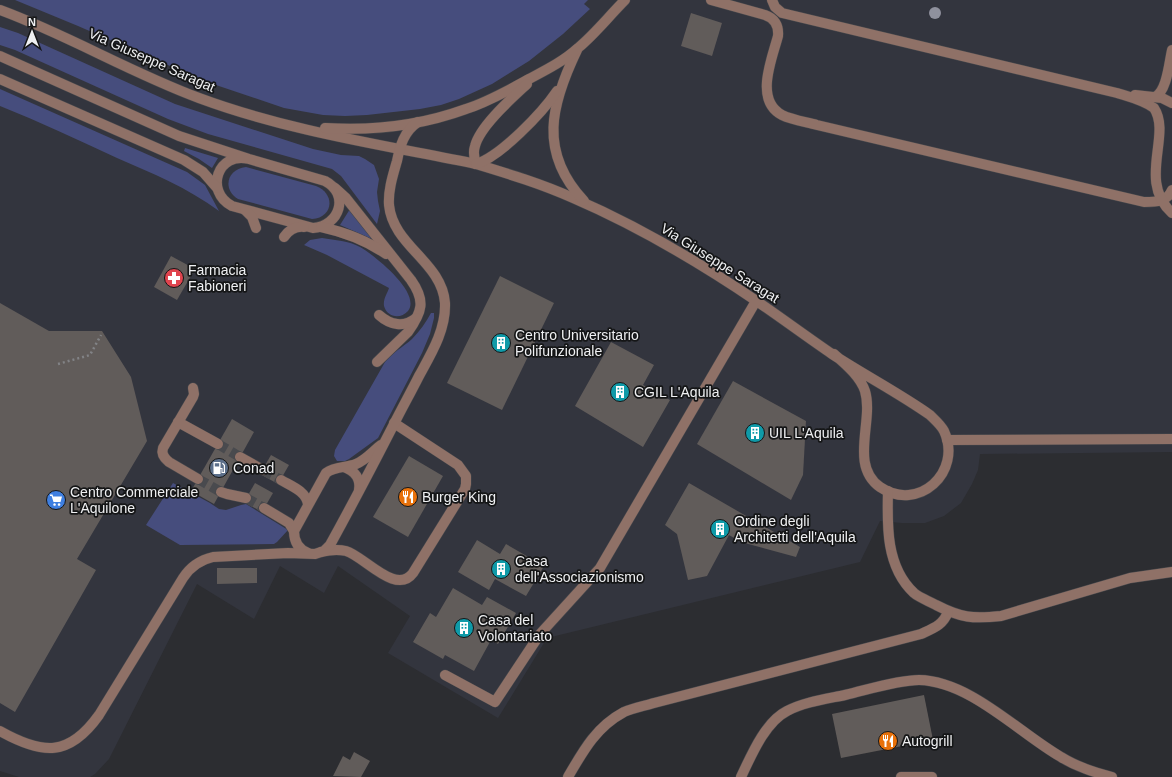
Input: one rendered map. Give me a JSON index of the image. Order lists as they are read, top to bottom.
{
  "streets": {
    "street": ["Via Giuseppe Saragat"]
  },
  "places": {
    "pharmacy": ["Farmacia Fabioneri"],
    "building": [
      "Centro Universitario Polifunzionale",
      "CGIL L'Aquila",
      "UIL L'Aquila",
      "Ordine degli Architetti dell'Aquila",
      "Casa dell'Associazionismo",
      "Casa del Volontariato"
    ],
    "fuel station": ["Conad"],
    "restaurant": ["Burger King", "Autogrill"],
    "supermarket": ["Centro Commerciale L'Aquilone"]
  },
  "north": "top"
}
